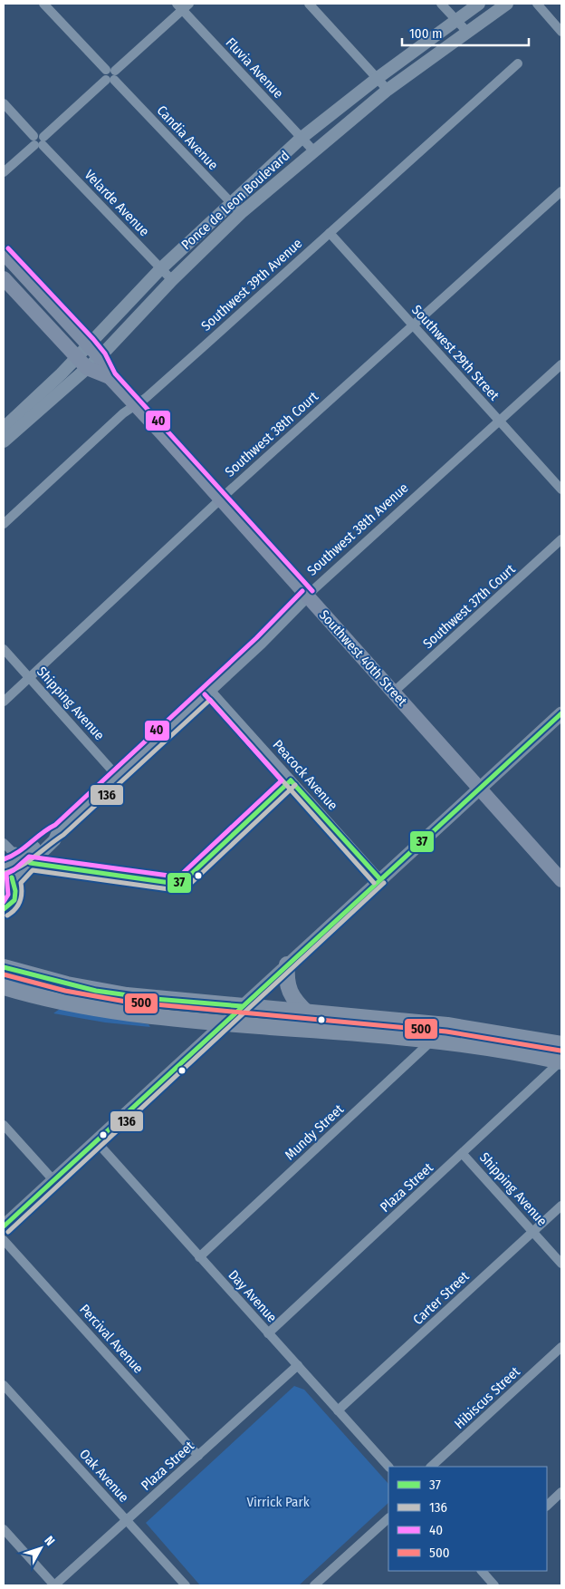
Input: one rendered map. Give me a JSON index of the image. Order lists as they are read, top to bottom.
{
  "streets": {
    "main road": ["Southwest 40th Street"],
    "street": [
      "Fluvia Avenue",
      "Candia Avenue",
      "Ponce de Leon Boulevard",
      "Velarde Avenue",
      "Southwest 39th Avenue",
      "Southwest 29th Street",
      "Southwest 38th Court",
      "Southwest 38th Avenue",
      "Southwest 37th Court",
      "Shipping Avenue",
      "Peacock Avenue",
      "Mundy Street",
      "Plaza Street",
      "Day Avenue",
      "Carter Street",
      "Percival Avenue",
      "Hibiscus Street",
      "Oak Avenue"
    ]
  },
  "crossings": [
    ["Fluvia Avenue", "Ponce de Leon Boulevard"],
    ["Candia Avenue", "Ponce de Leon Boulevard"],
    ["Ponce de Leon Boulevard", "Velarde Avenue"],
    ["Ponce de Leon Boulevard", "Southwest 40th Street"],
    ["Southwest 39th Avenue", "Southwest 29th Street"],
    ["Southwest 39th Avenue", "Southwest 40th Street"],
    ["Southwest 29th Street", "Southwest 38th Court"],
    ["Southwest 29th Street", "Southwest 38th Avenue"],
    ["Southwest 38th Court", "Southwest 40th Street"],
    ["Southwest 38th Court", "Shipping Avenue"],
    ["Southwest 38th Avenue", "Southwest 40th Street"],
    ["Southwest 38th Avenue", "Shipping Avenue"],
    ["Southwest 38th Avenue", "Peacock Avenue"],
    ["Southwest 37th Court", "Southwest 40th Street"],
    ["Shipping Avenue", "Plaza Street"],
    ["Shipping Avenue", "Carter Street"],
    ["Mundy Street", "Day Avenue"],
    ["Plaza Street", "Day Avenue"],
    ["Plaza Street", "Percival Avenue"],
    ["Plaza Street", "Oak Avenue"],
    ["Day Avenue", "Carter Street"]
  ],
  "parks": ["Virrick Park"],
  "lines": [
    "transit line 40",
    "transit line 136",
    "transit line 37",
    "transit line 500"
  ],
  "legend": [
    "37",
    "136",
    "40",
    "500"
  ],
  "scale_bar": "100 m",
  "north": "top right"
}
